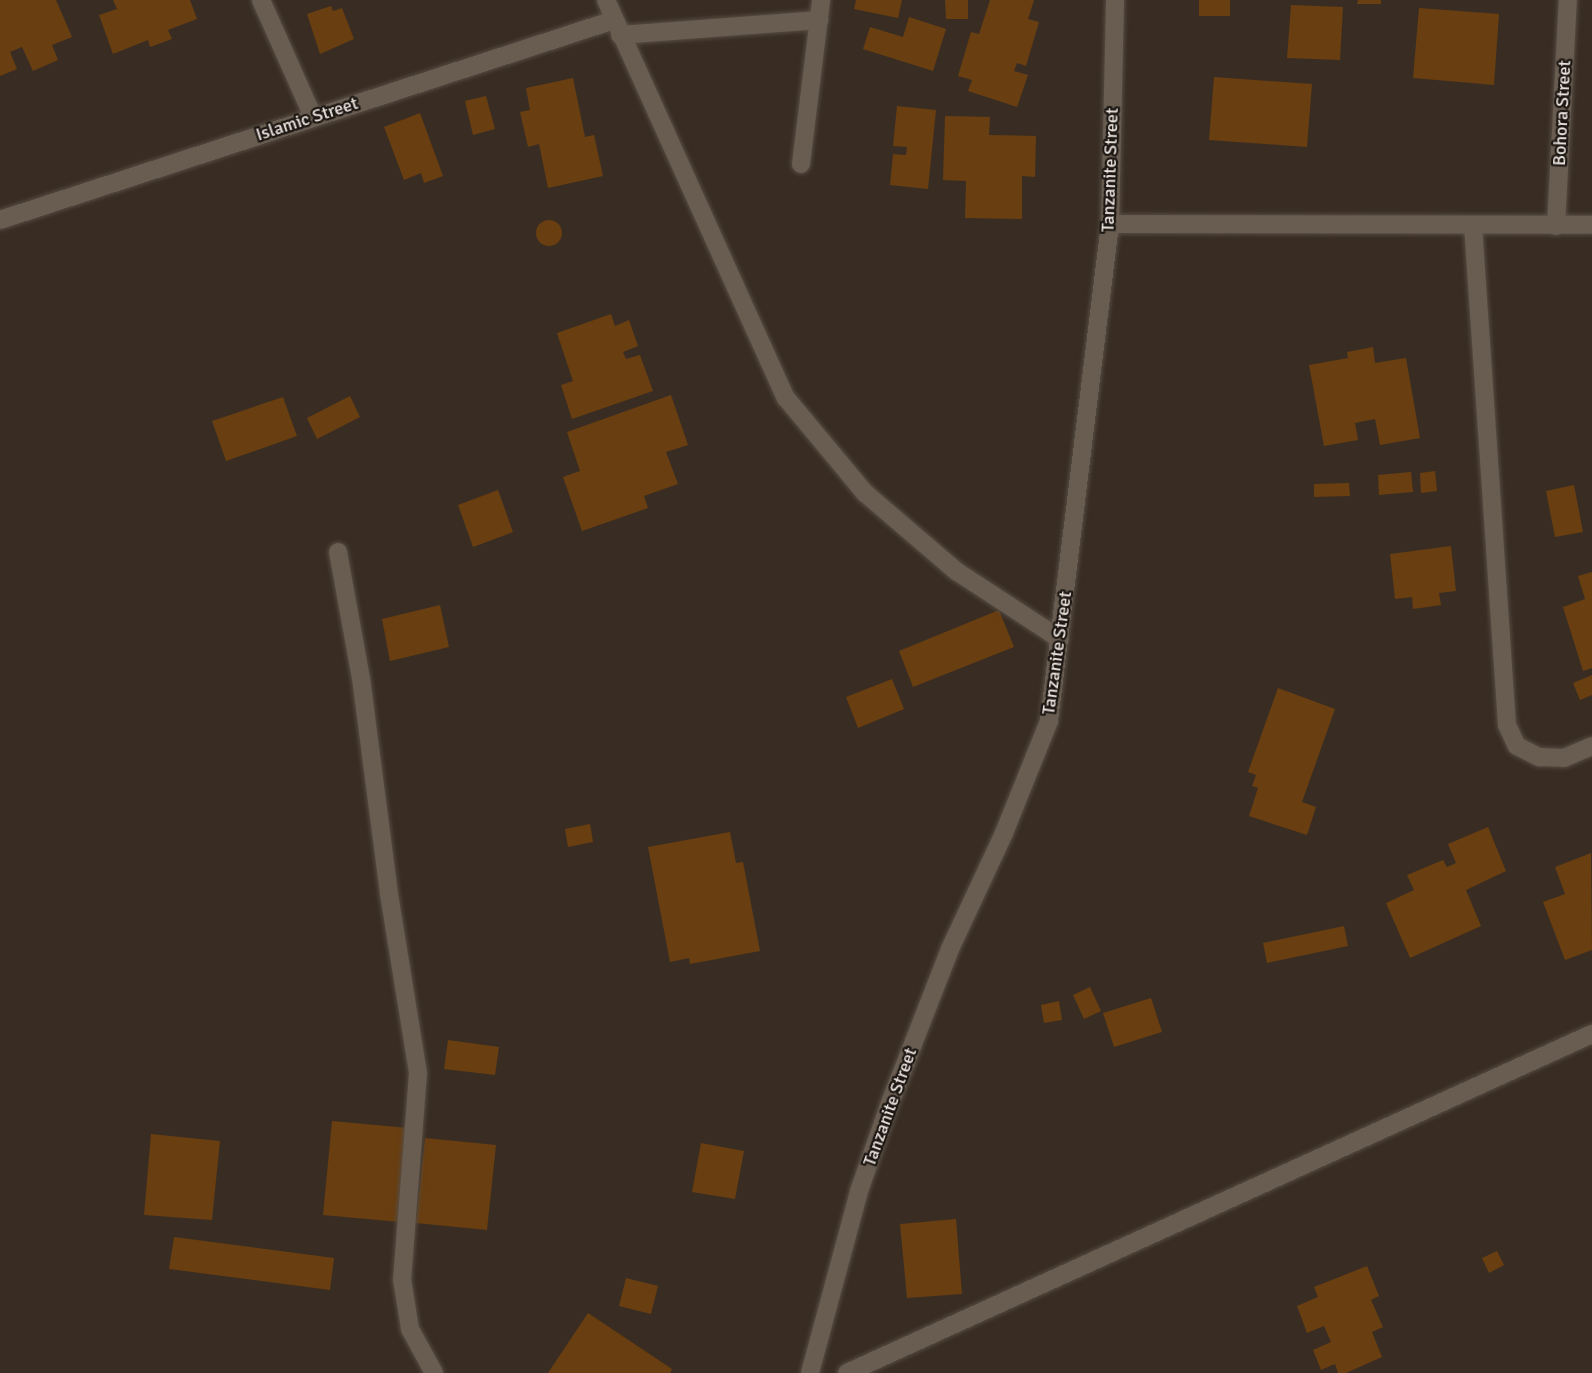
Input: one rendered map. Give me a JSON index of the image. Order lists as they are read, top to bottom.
{
  "streets": {
    "street": ["Bohora Street", "Islamic Street", "Tanzanite Street"]
  }
}
